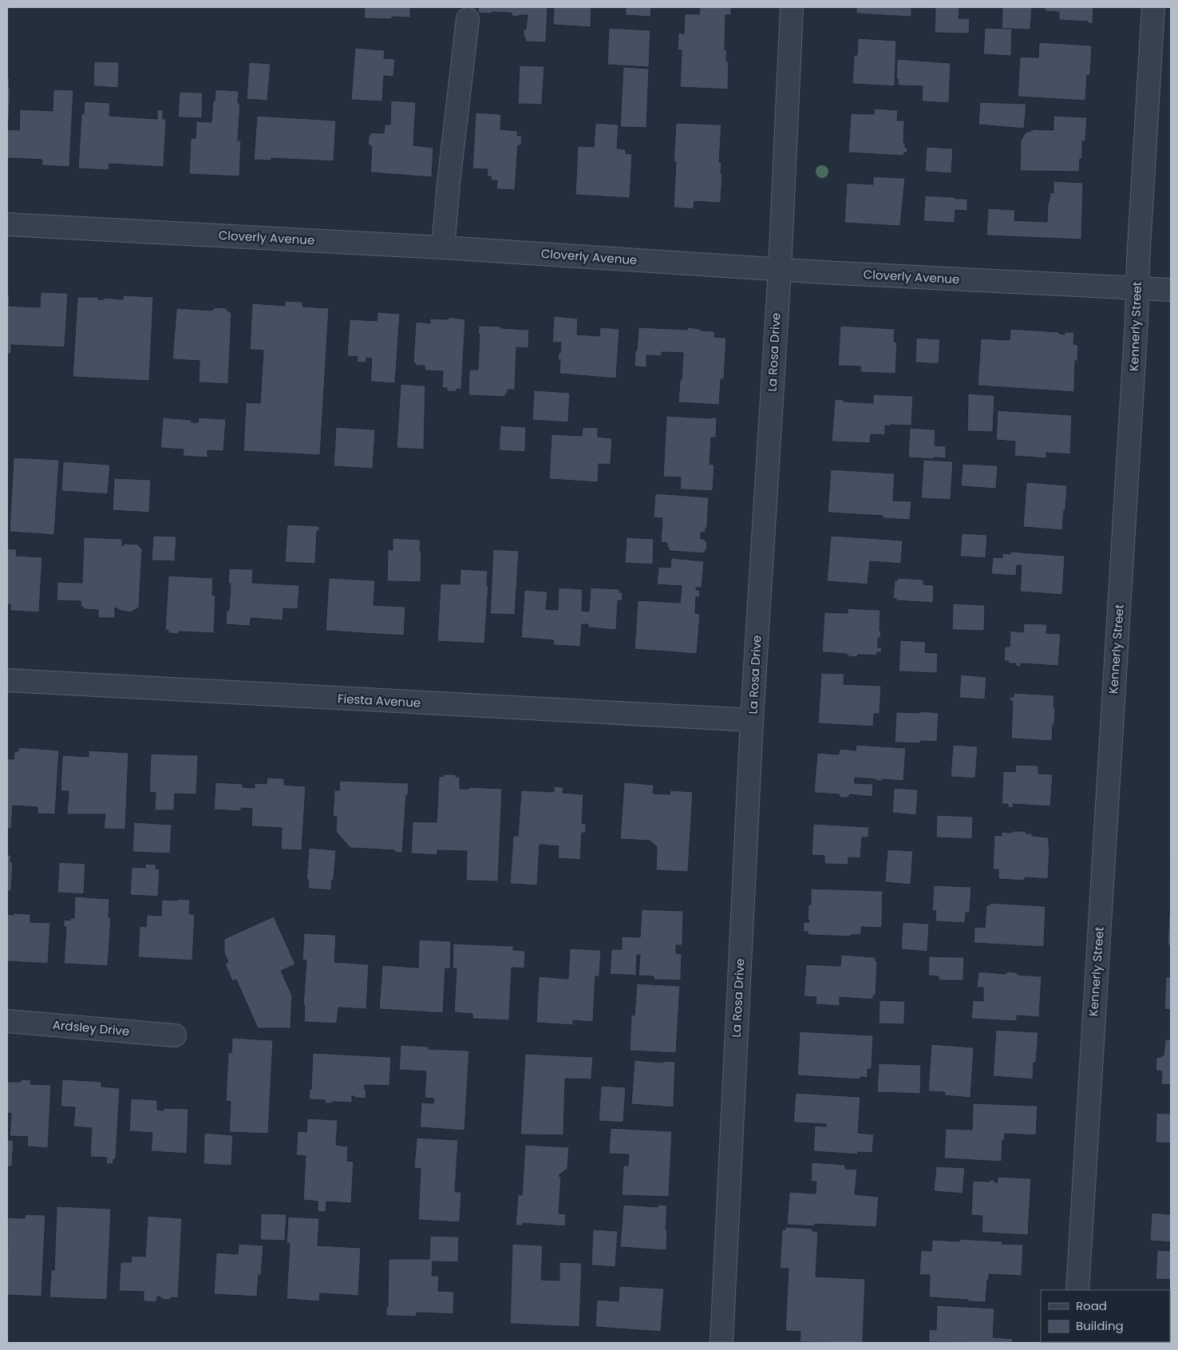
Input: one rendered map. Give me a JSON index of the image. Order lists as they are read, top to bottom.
{
  "streets": {
    "street": [
      "Cloverly Avenue",
      "Kennerly Street",
      "La Rosa Drive",
      "Fiesta Avenue",
      "Ardsley Drive"
    ]
  },
  "crossings": [
    ["Cloverly Avenue", "Kennerly Street"],
    ["Cloverly Avenue", "La Rosa Drive"],
    ["La Rosa Drive", "Fiesta Avenue"]
  ],
  "legend": ["Road", "Building"]
}
